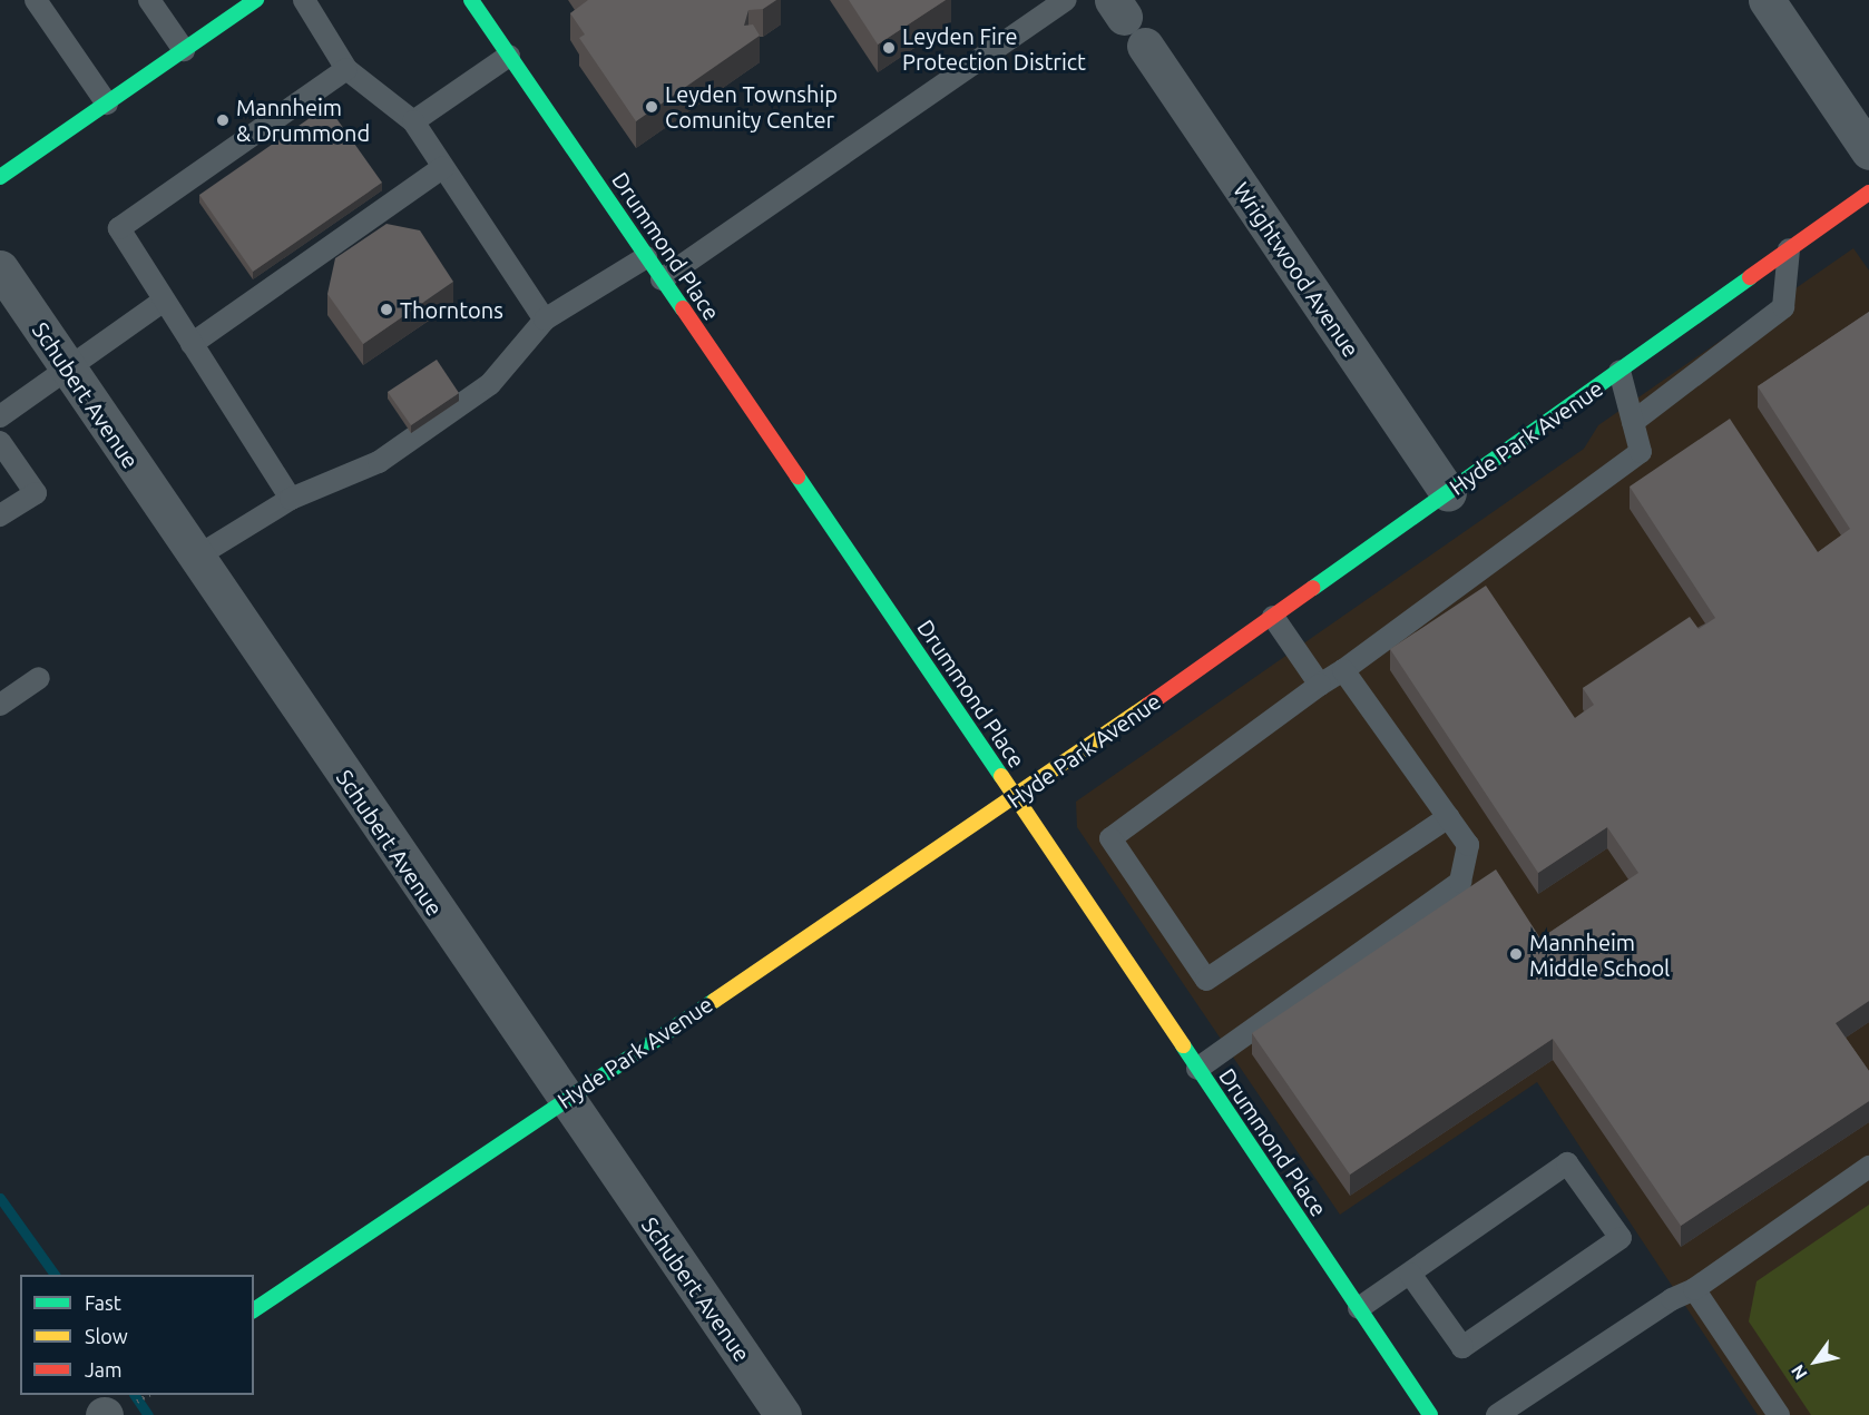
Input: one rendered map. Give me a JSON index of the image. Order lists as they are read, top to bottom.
{
  "streets": {
    "street": [
      "Drummond Place",
      "Wrightwood Avenue",
      "Schubert Avenue",
      "Hyde Park Avenue"
    ]
  },
  "crossings": [
    ["Drummond Place", "Hyde Park Avenue"],
    ["Wrightwood Avenue", "Hyde Park Avenue"],
    ["Schubert Avenue", "Hyde Park Avenue"]
  ],
  "places": [
    "Leyden Fire Protection District",
    "Leyden Township Comunity Center",
    "Mannheim & Drummond",
    "Thorntons",
    "Mannheim Middle School"
  ],
  "legend": ["Fast", "Slow", "Jam"],
  "north": "bottom left"
}
